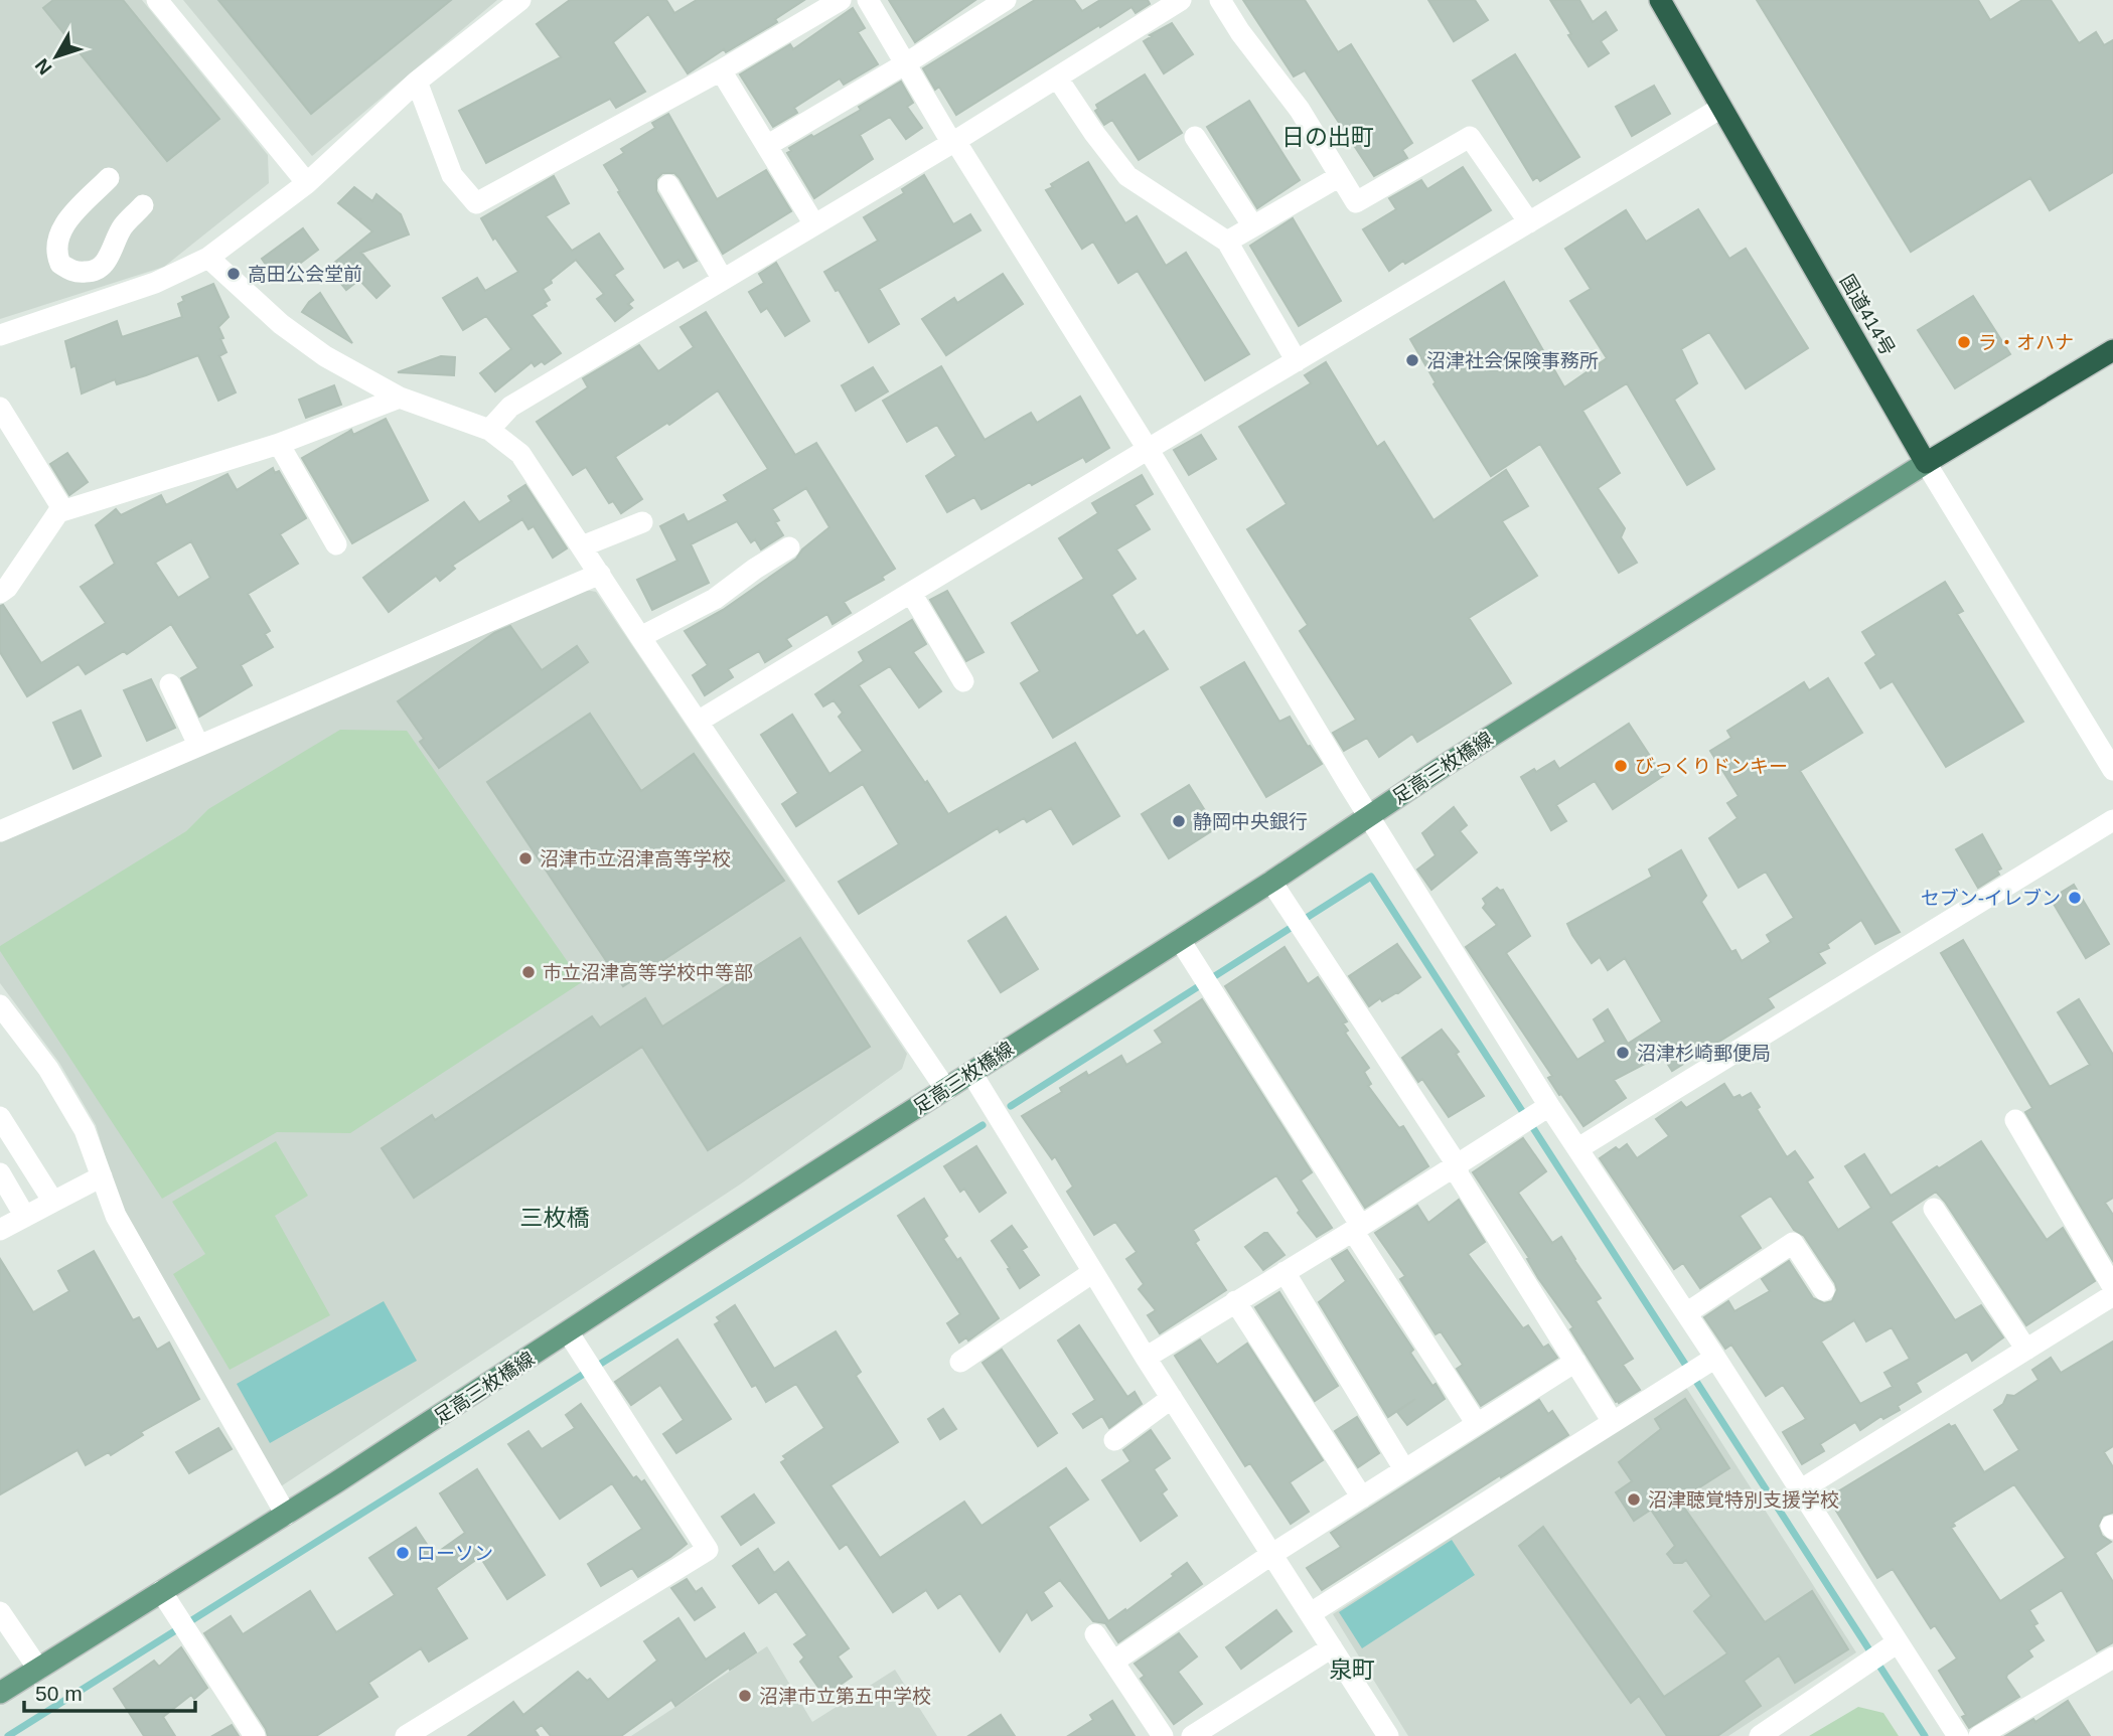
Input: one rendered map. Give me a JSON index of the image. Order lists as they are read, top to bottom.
{
  "streets": {
    "highway": ["国道414号"],
    "main road": ["足高三枚橋線"]
  },
  "crossings": [
    ["国道414号", "足高三枚橋線"]
  ],
  "districts": ["日の出町", "三枚橋", "泉町"],
  "places": [
    "高田公会堂前",
    "ラ・オハナ",
    "沼津社会保険事務所",
    "びっくりドンキー",
    "静岡中央銀行",
    "沼津市立沼津高等学校",
    "セブン-イレブン",
    "市立沼津高等学校中等部",
    "沼津杉崎郵便局",
    "沼津聴覚特別支援学校",
    "ローソン",
    "沼津市立第五中学校"
  ],
  "scale_bar": "50 m",
  "north": "bottom left"
}
